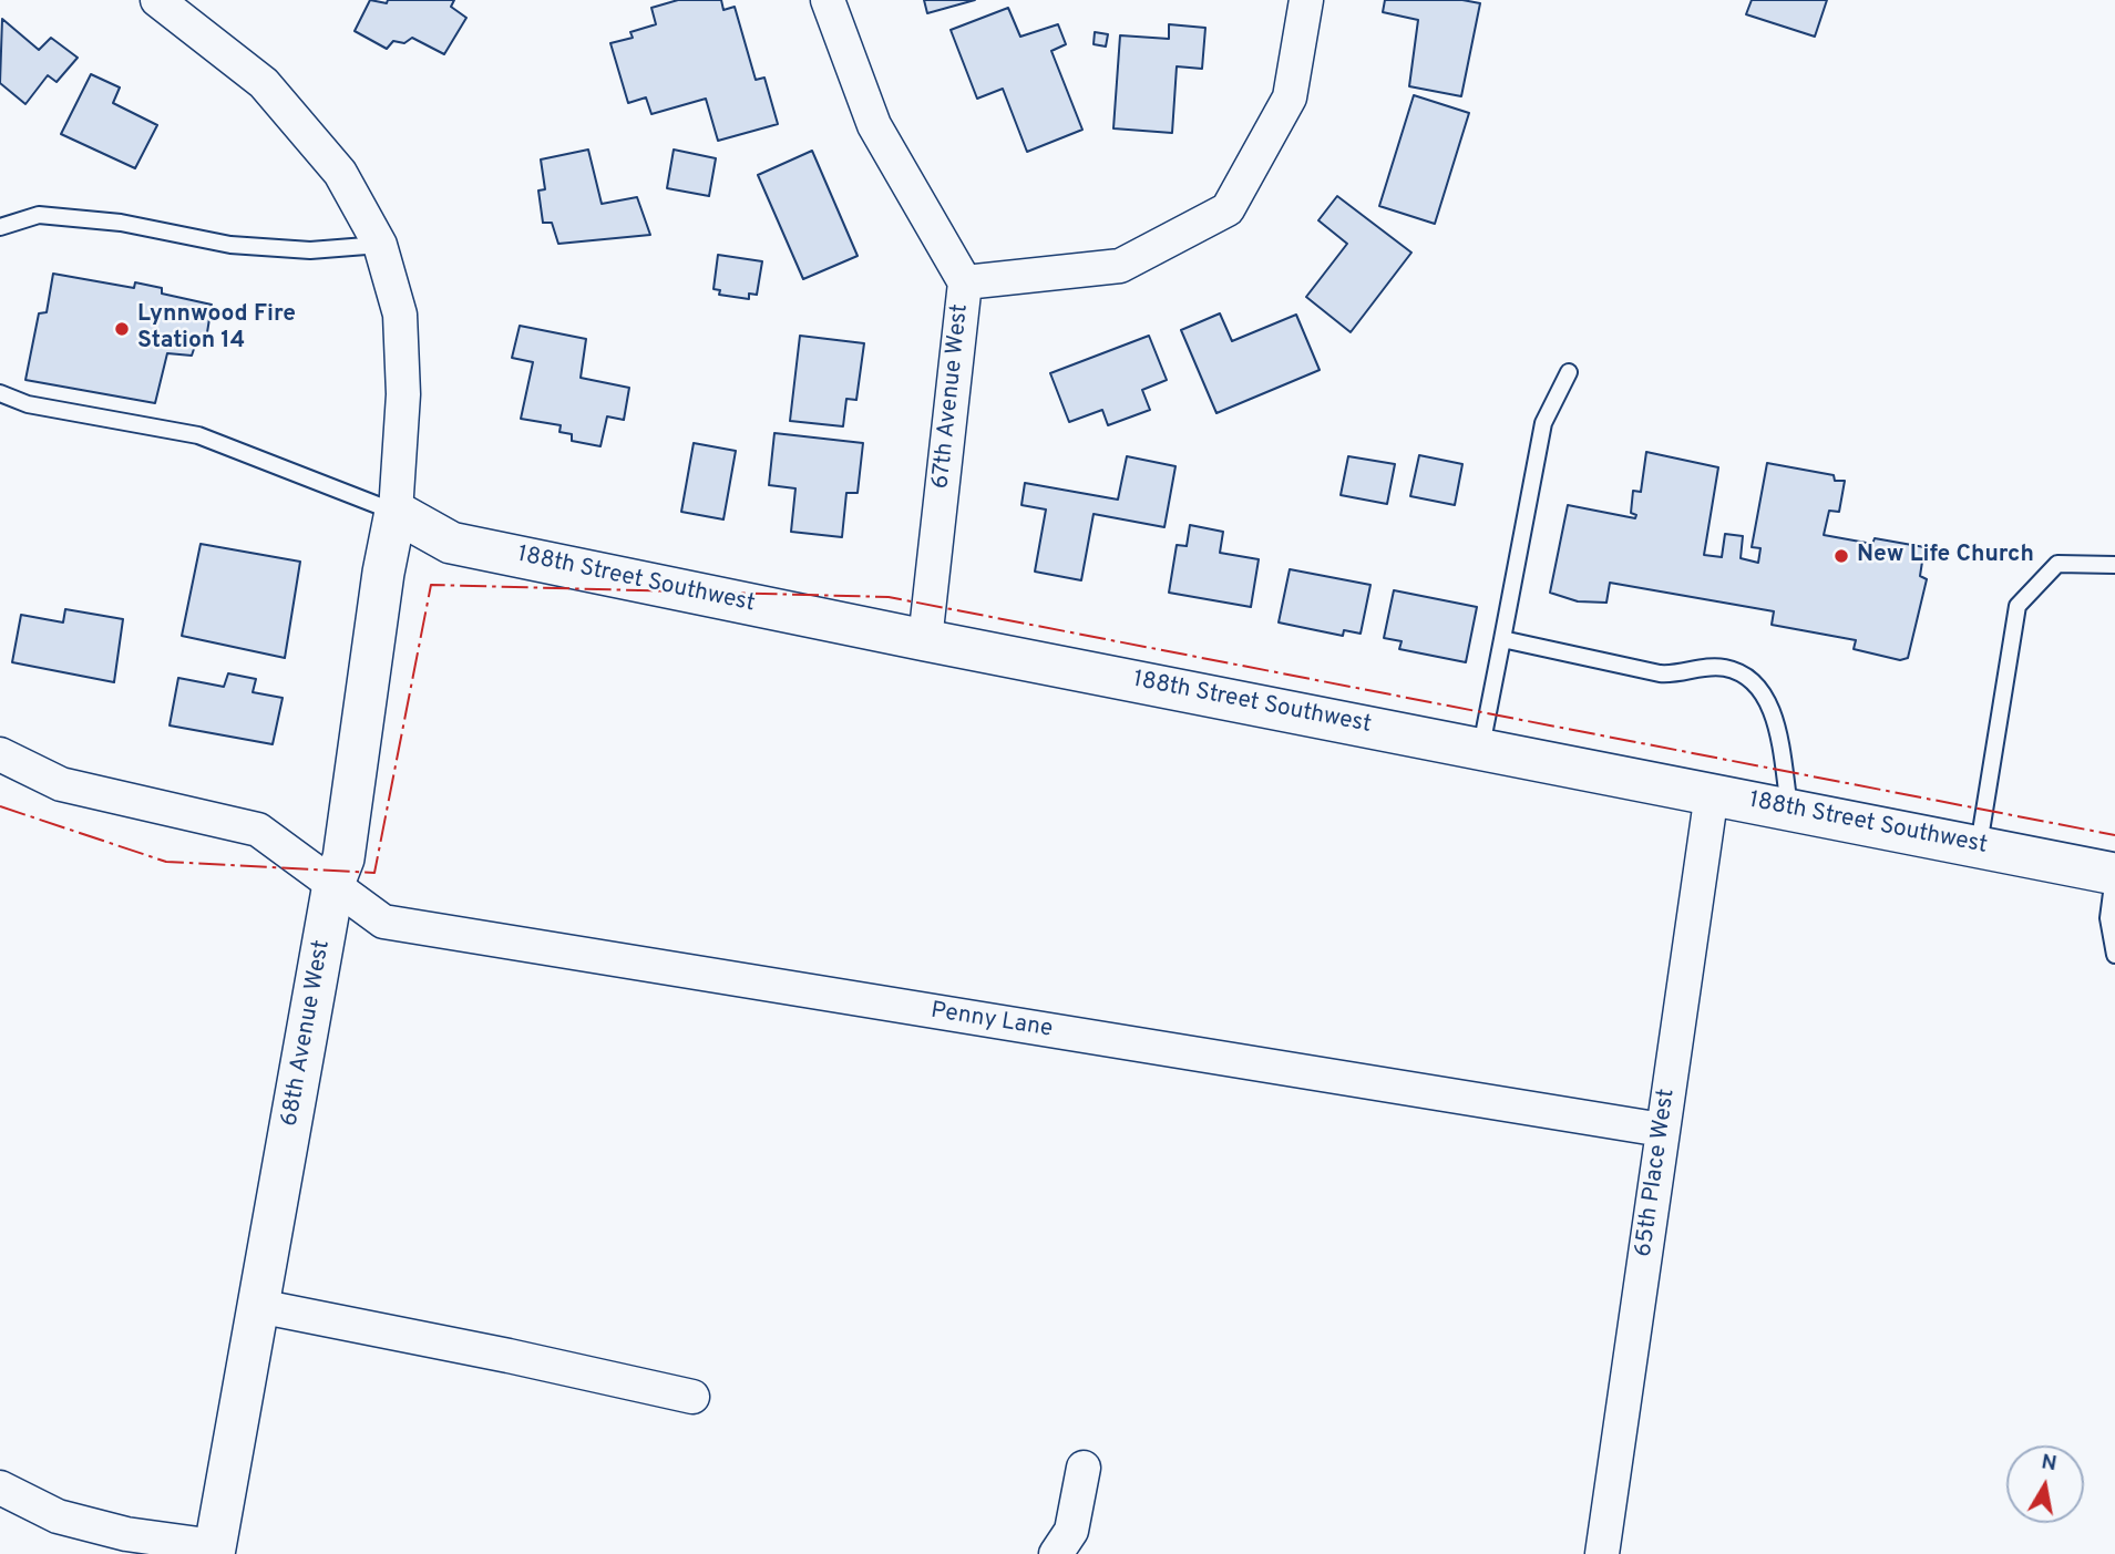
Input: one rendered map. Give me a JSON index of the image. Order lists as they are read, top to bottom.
{
  "streets": {
    "street": [
      "67th Avenue West",
      "188th Street Southwest",
      "Penny Lane",
      "68th Avenue West",
      "65th Place West"
    ]
  },
  "crossings": [
    ["67th Avenue West", "188th Street Southwest"],
    ["188th Street Southwest", "68th Avenue West"],
    ["188th Street Southwest", "65th Place West"],
    ["Penny Lane", "68th Avenue West"],
    ["Penny Lane", "65th Place West"]
  ],
  "places": ["Lynnwood Fire Station 14", "New Life Church"],
  "north": "top"
}
